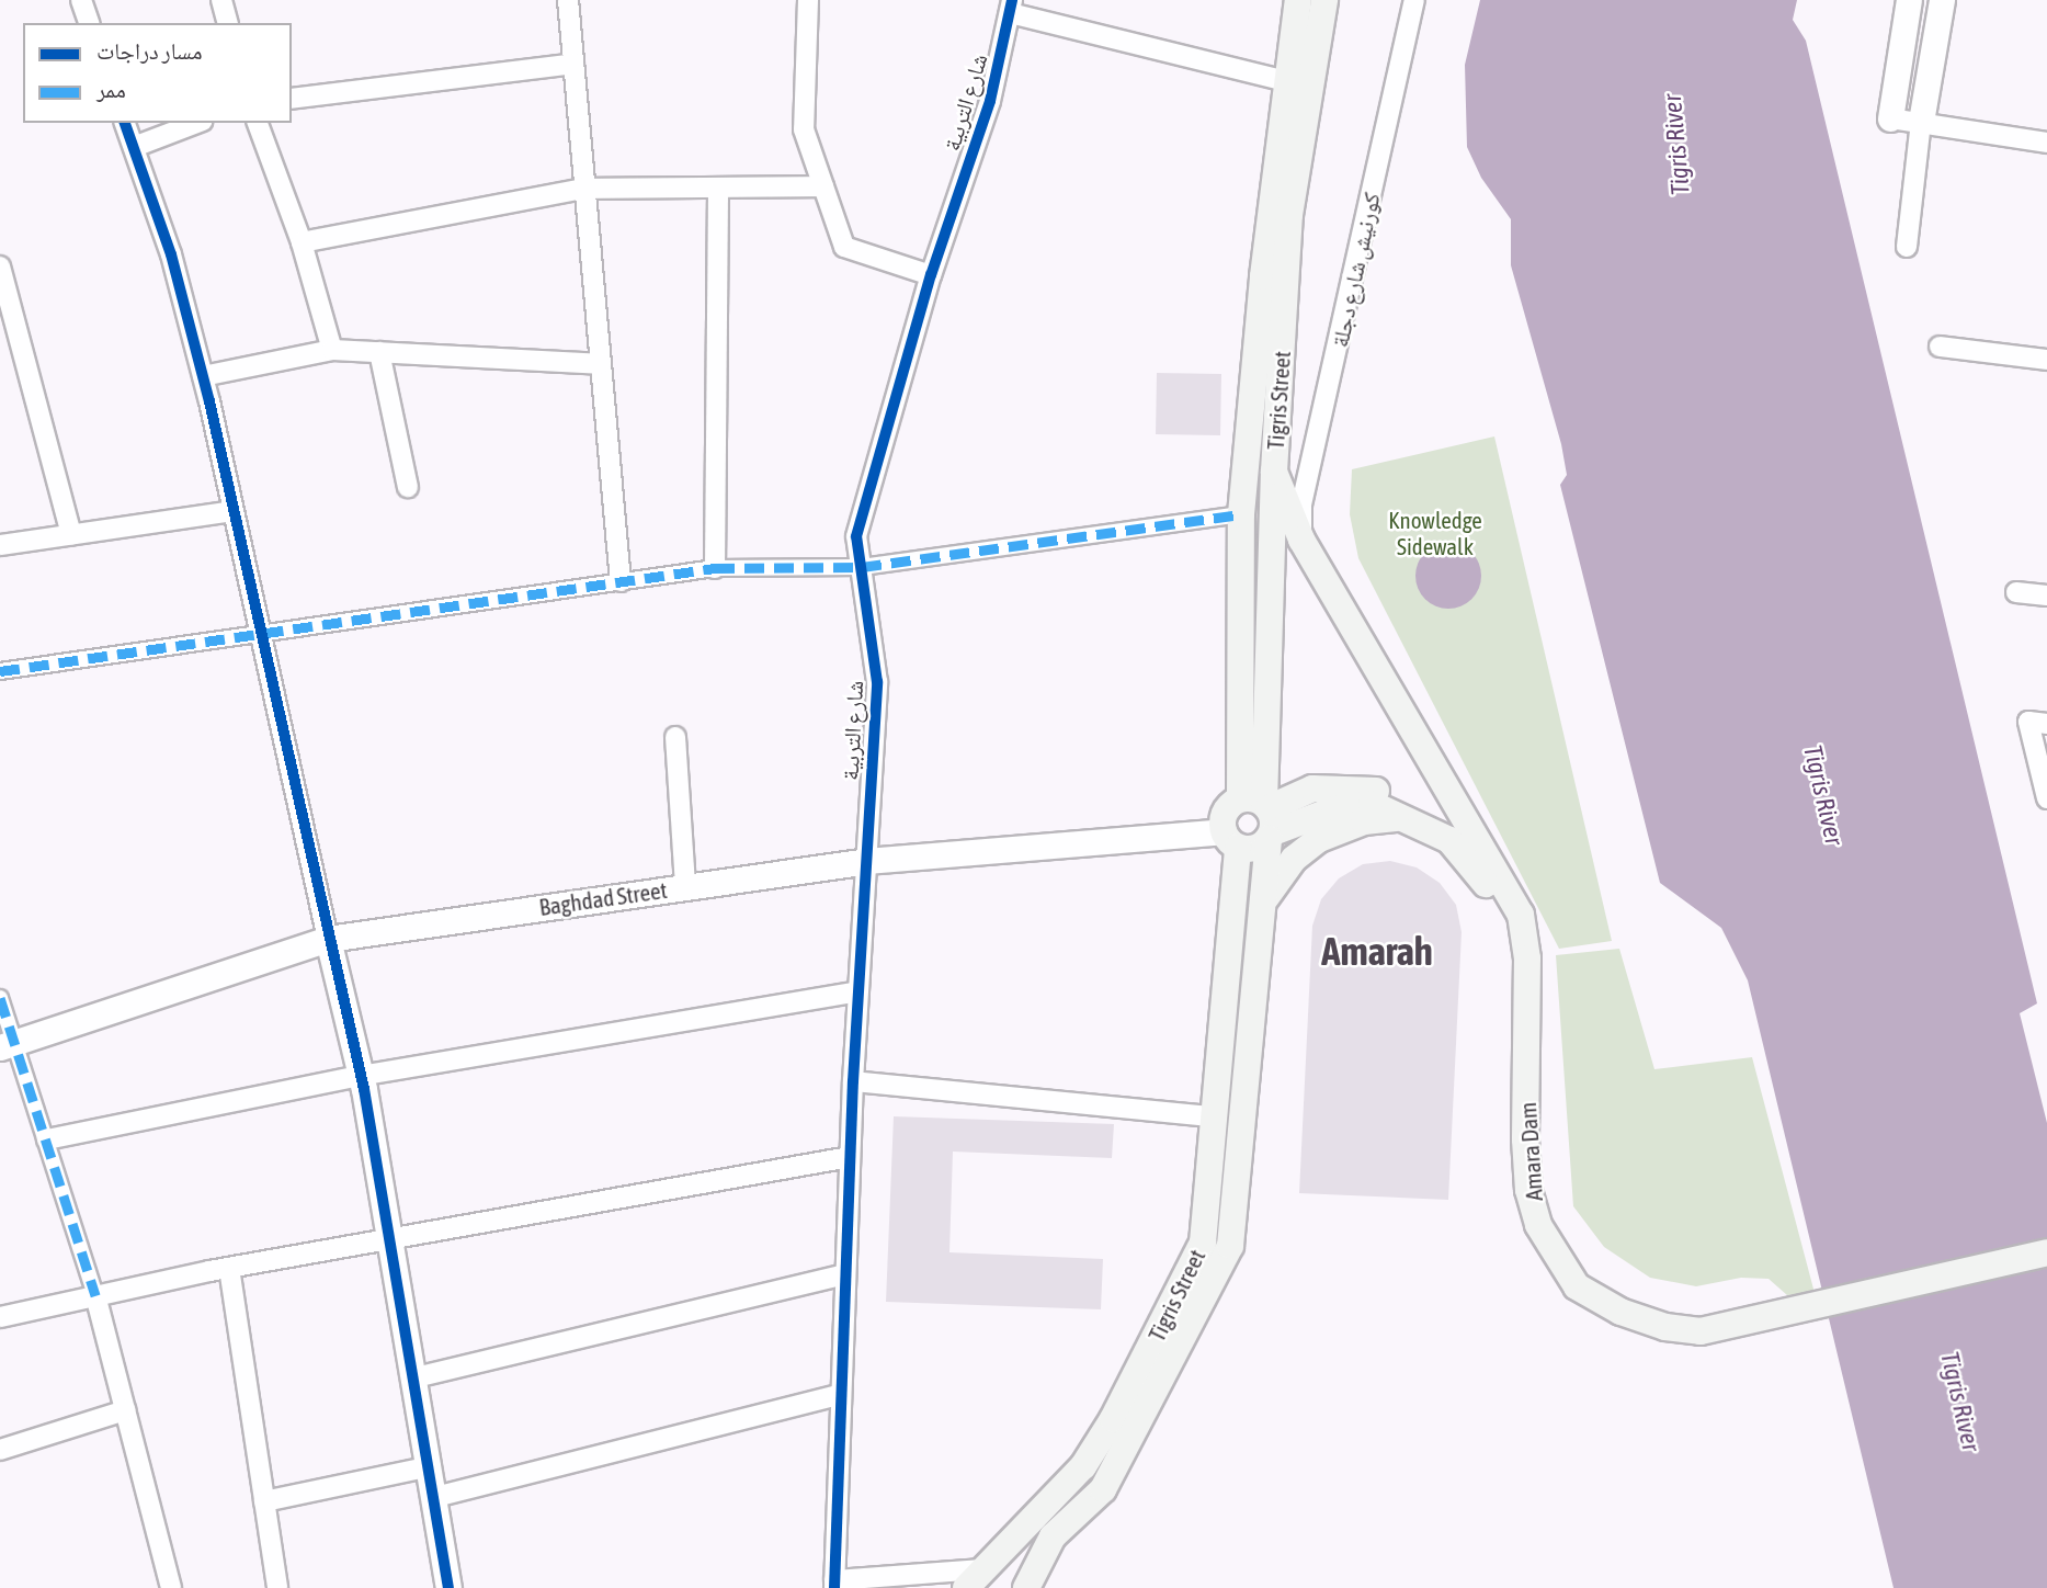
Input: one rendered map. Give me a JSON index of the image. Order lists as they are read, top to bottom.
{
  "streets": {
    "main road": ["Tigris Street", "Amara Dam"],
    "street": ["شارع التربية", "كورنيش شارع دجلة", "Baghdad Street"]
  },
  "crossings": [
    ["شارع التربية", "Baghdad Street"],
    ["Tigris Street", "Baghdad Street"]
  ],
  "districts": ["Amarah"],
  "water": ["Tigris River"],
  "parks": ["Knowledge Sidewalk"],
  "legend": ["مسار دراجات", "ممر"]
}
